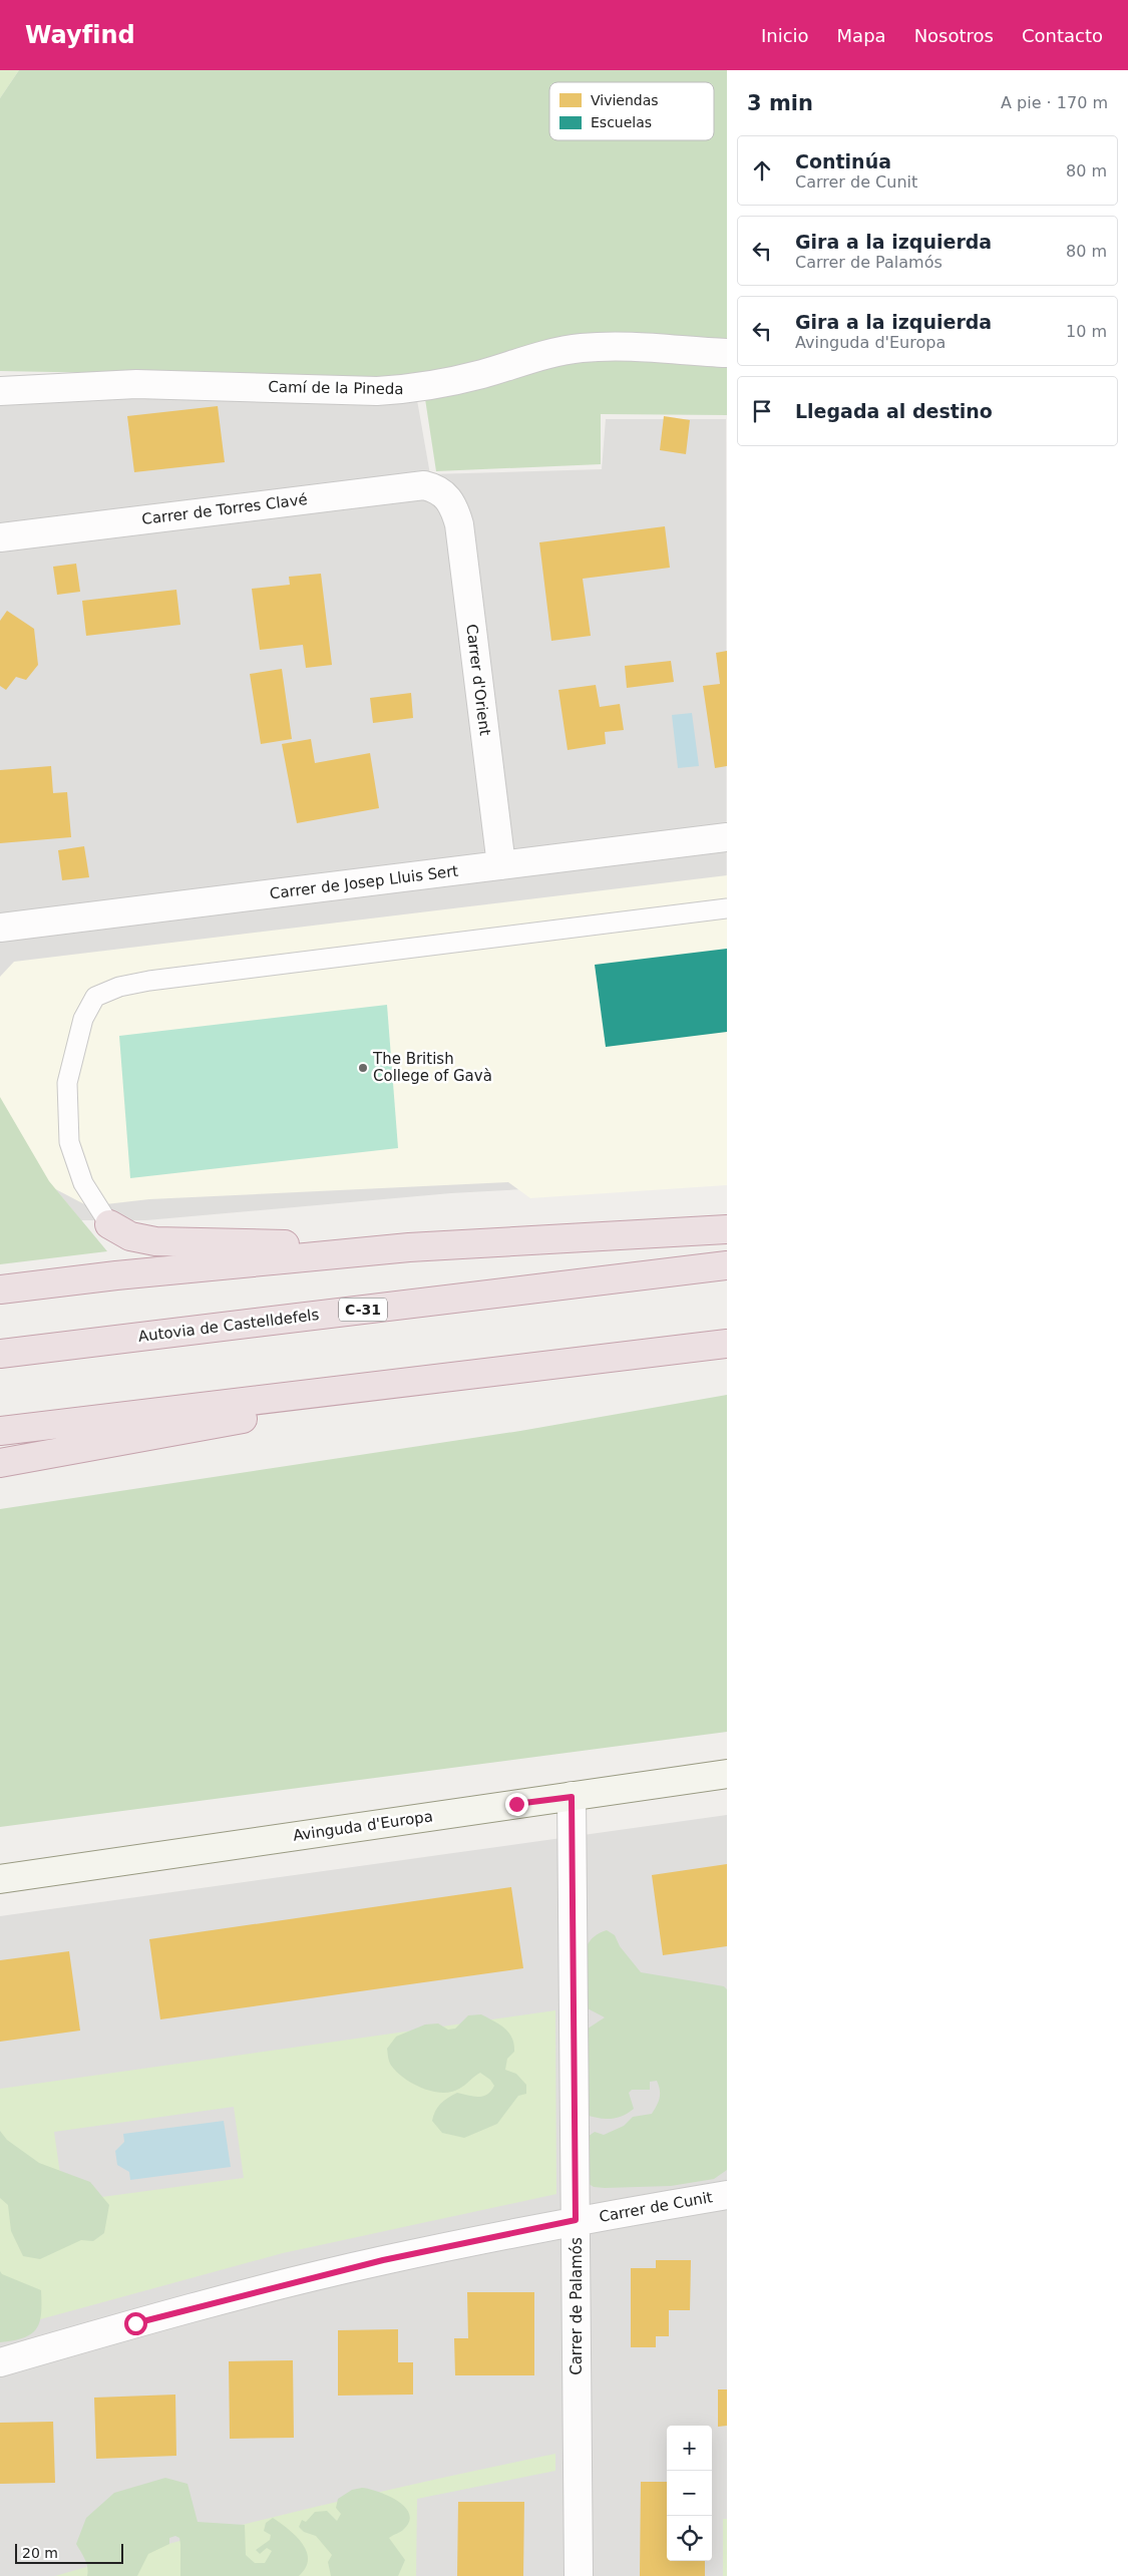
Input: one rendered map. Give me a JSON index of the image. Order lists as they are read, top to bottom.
{
  "streets": {
    "highway": ["C-31", "Autovia de Castelldefels"],
    "street": [
      "Camí de la Pineda",
      "Carrer de Torres Clavé",
      "Carrer d'Orient",
      "Carrer de Josep Lluis Sert",
      "Avinguda d'Europa",
      "Carrer de Cunit",
      "Carrer de Palamós"
    ]
  },
  "crossings": [
    ["Carrer de Torres Clavé", "Carrer d'Orient"],
    ["Carrer d'Orient", "Carrer de Josep Lluis Sert"],
    ["Avinguda d'Europa", "Carrer de Palamós"],
    ["Carrer de Cunit", "Carrer de Palamós"]
  ],
  "places": ["The British College of Gavà"],
  "legend": ["Viviendas", "Escuelas"],
  "scale_bar": "20 m",
  "page": {
    "header": "Wayfind",
    "nav": [
      "Inicio",
      "Mapa",
      "Nosotros",
      "Contacto"
    ],
    "heading": ["3 min", "A pie · 170 m"],
    "list": [
      ["Continúa", "Carrer de Cunit", "80 m"],
      ["Gira a la izquierda", "Carrer de Palamós", "80 m"],
      ["Gira a la izquierda", "Avinguda d'Europa", "10 m"],
      "Llegada al destino"
    ],
    "map_buttons": ["+", "−"],
    "scale": "20 m"
  }
}
